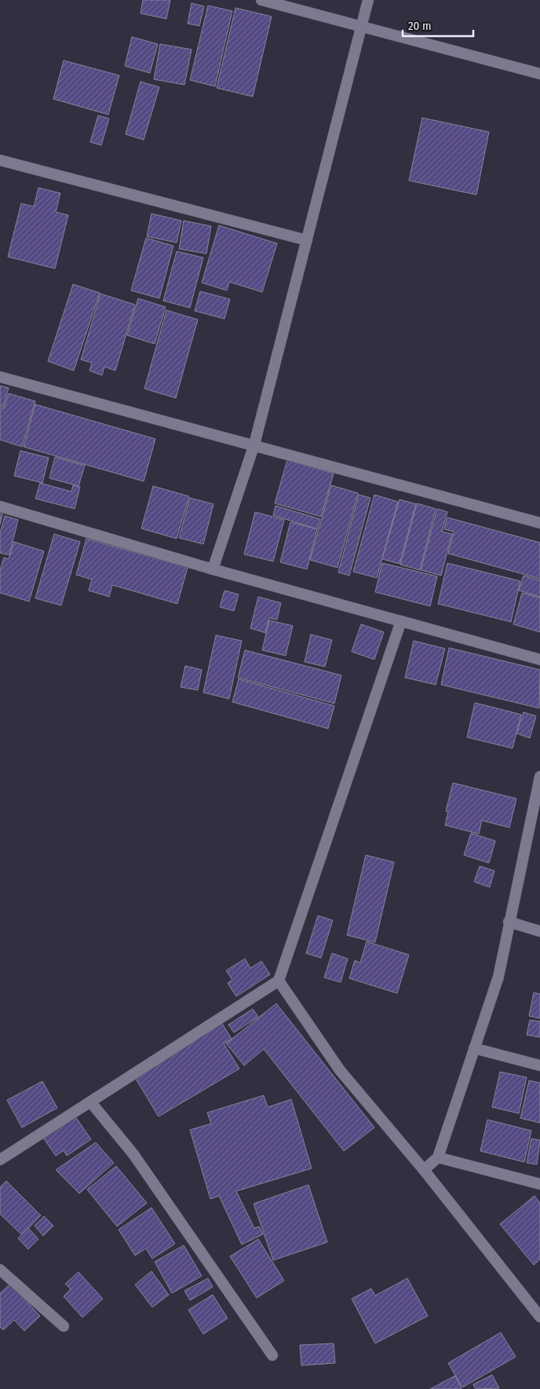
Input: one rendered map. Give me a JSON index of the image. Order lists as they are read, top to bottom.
{
  "scale_bar": "20 m"
}
